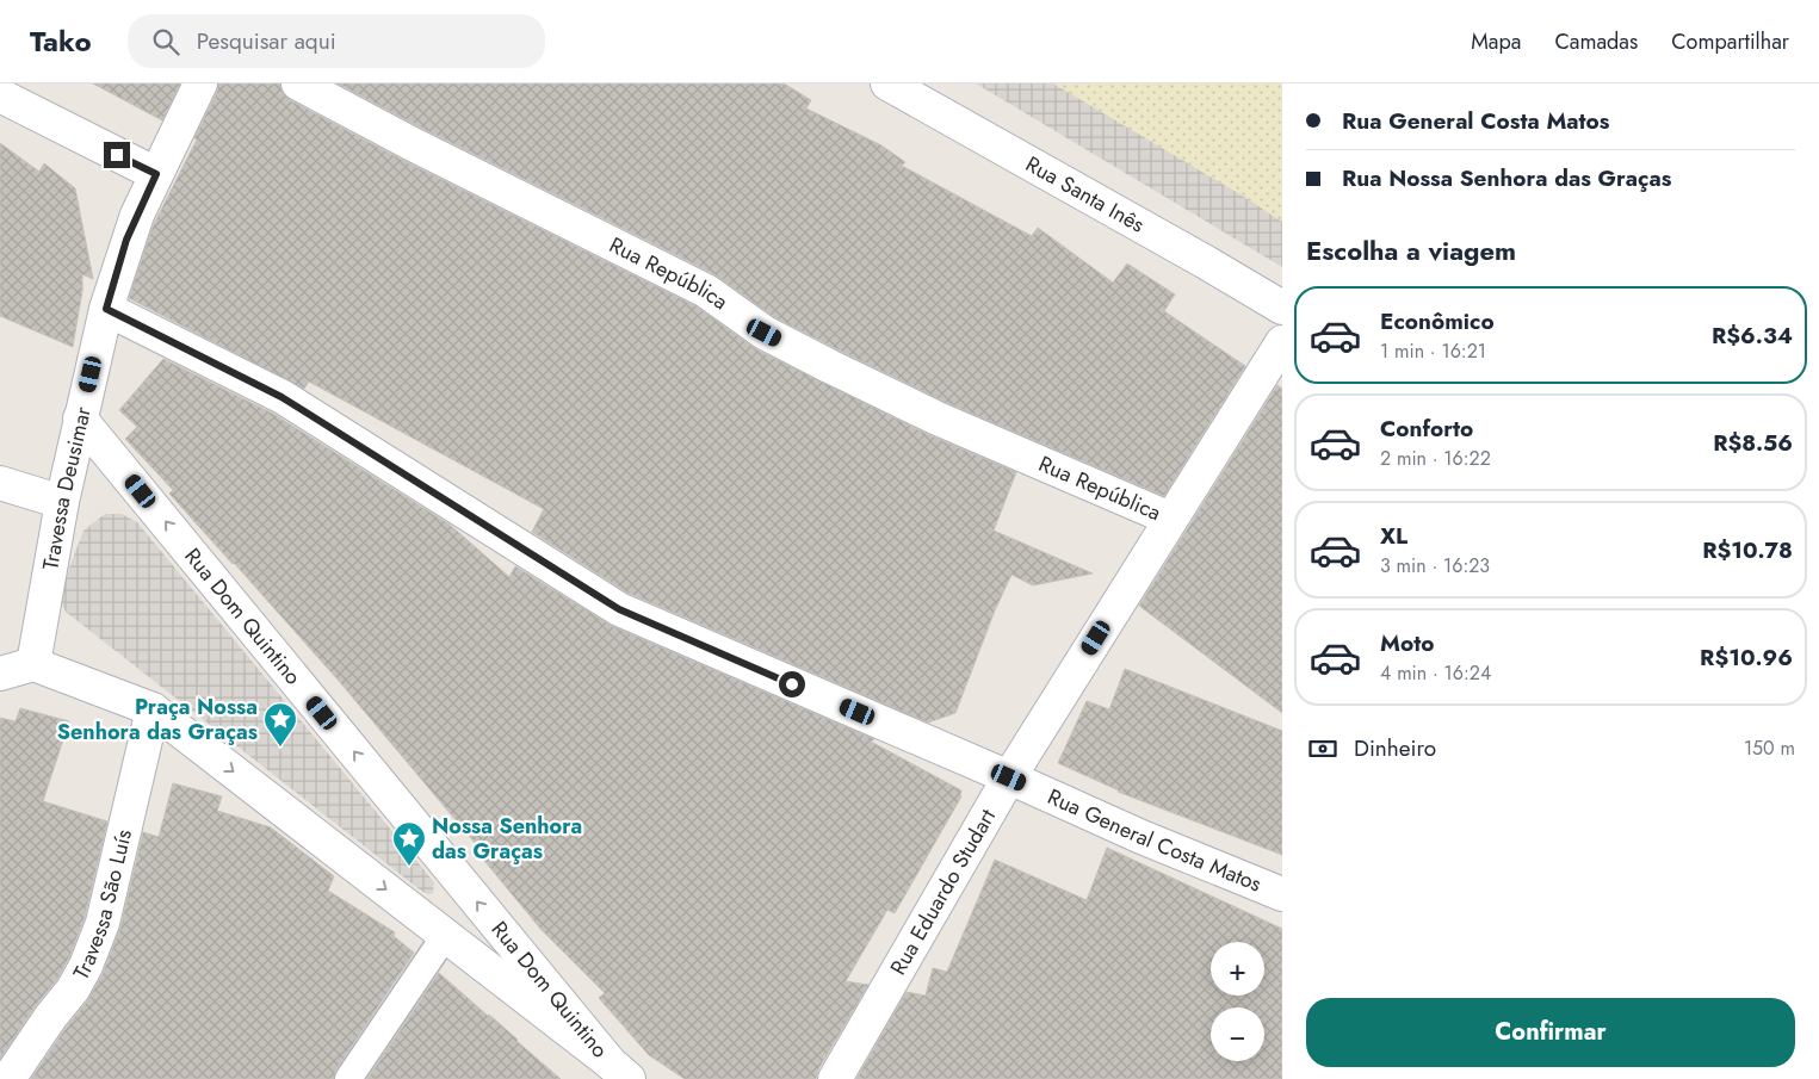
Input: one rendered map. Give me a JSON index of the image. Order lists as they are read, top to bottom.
{
  "streets": {
    "street": [
      "Rua Santa Inês",
      "Rua República",
      "Travessa Deusimar",
      "Rua Dom Quintino",
      "Rua General Costa Matos",
      "Rua Eduardo Studart",
      "Travessa São Luís"
    ]
  },
  "crossings": [
    ["Rua República", "Rua Eduardo Studart"],
    ["Travessa Deusimar", "Rua Dom Quintino"],
    ["Travessa Deusimar", "Rua General Costa Matos"],
    ["Rua Dom Quintino", "Travessa São Luís"],
    ["Rua General Costa Matos", "Rua Eduardo Studart"]
  ],
  "places": {
    "place": ["Praça Nossa Senhora das Graças", "Nossa Senhora das Graças"]
  },
  "page": {
    "header": "Tako",
    "search": "Pesquisar aqui",
    "nav": ["Mapa", "Camadas", "Compartilhar"],
    "banner": ["Rua General Costa Matos", "Rua Nossa Senhora das Graças"],
    "heading": "Escolha a viagem",
    "list": [
      {
        "name": "Econômico",
        "note": "1 min · 16:21",
        "value": "R$6.34"
      },
      {
        "name": "Conforto",
        "note": "2 min · 16:22",
        "value": "R$8.56"
      },
      {
        "name": "XL",
        "note": "3 min · 16:23",
        "value": "R$10.78"
      },
      {
        "name": "Moto",
        "note": "4 min · 16:24",
        "value": "R$10.96"
      }
    ],
    "pay": ["Dinheiro", "150 m"],
    "map_buttons": ["+", "−"],
    "buttons": "Confirmar"
  }
}
